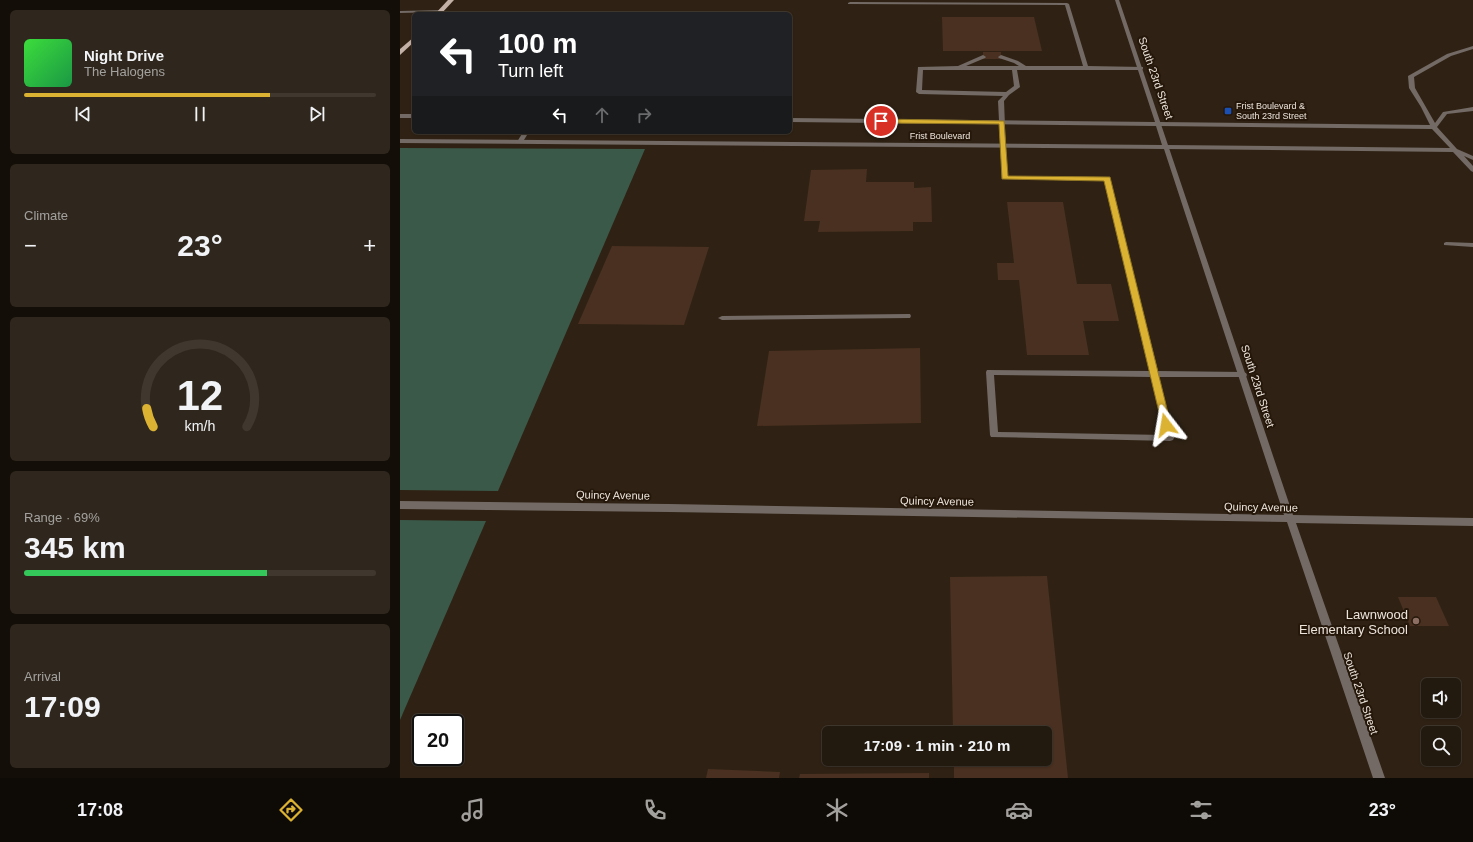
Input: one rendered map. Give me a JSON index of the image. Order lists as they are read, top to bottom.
{
  "streets": {
    "street": ["South 23rd Street", "Frist Boulevard", "Quincy Avenue"]
  },
  "crossings": [
    ["South 23rd Street", "Frist Boulevard"],
    ["South 23rd Street", "Quincy Avenue"]
  ],
  "places": {
    "transit": ["Frist Boulevard & South 23rd Street"],
    "other": ["Lawnwood Elementary School"]
  },
  "page": {
    "turn": ["100 m", "Turn left"],
    "song": ["Night Drive", "The Halogens"],
    "tile": [
      "Climate",
      ["Range · 69%", "345 km"],
      ["Arrival", "17:09"]
    ],
    "heat": ["−", "23°", "+"],
    "limit": "20",
    "trip": "17:09 · 1 min · 210 m",
    "tabs": ["17:08", "23°"],
    "gauge": ["12", "km/h"]
  }
}
